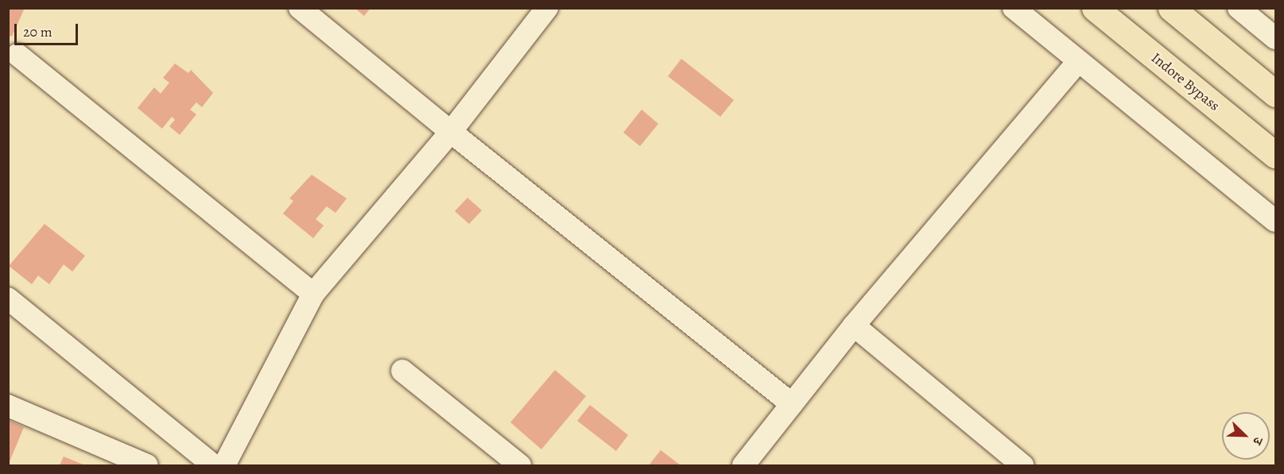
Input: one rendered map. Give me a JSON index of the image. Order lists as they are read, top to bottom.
{
  "streets": {
    "highway": ["Indore Bypass"]
  },
  "scale_bar": "20 m",
  "north": "bottom right"
}
